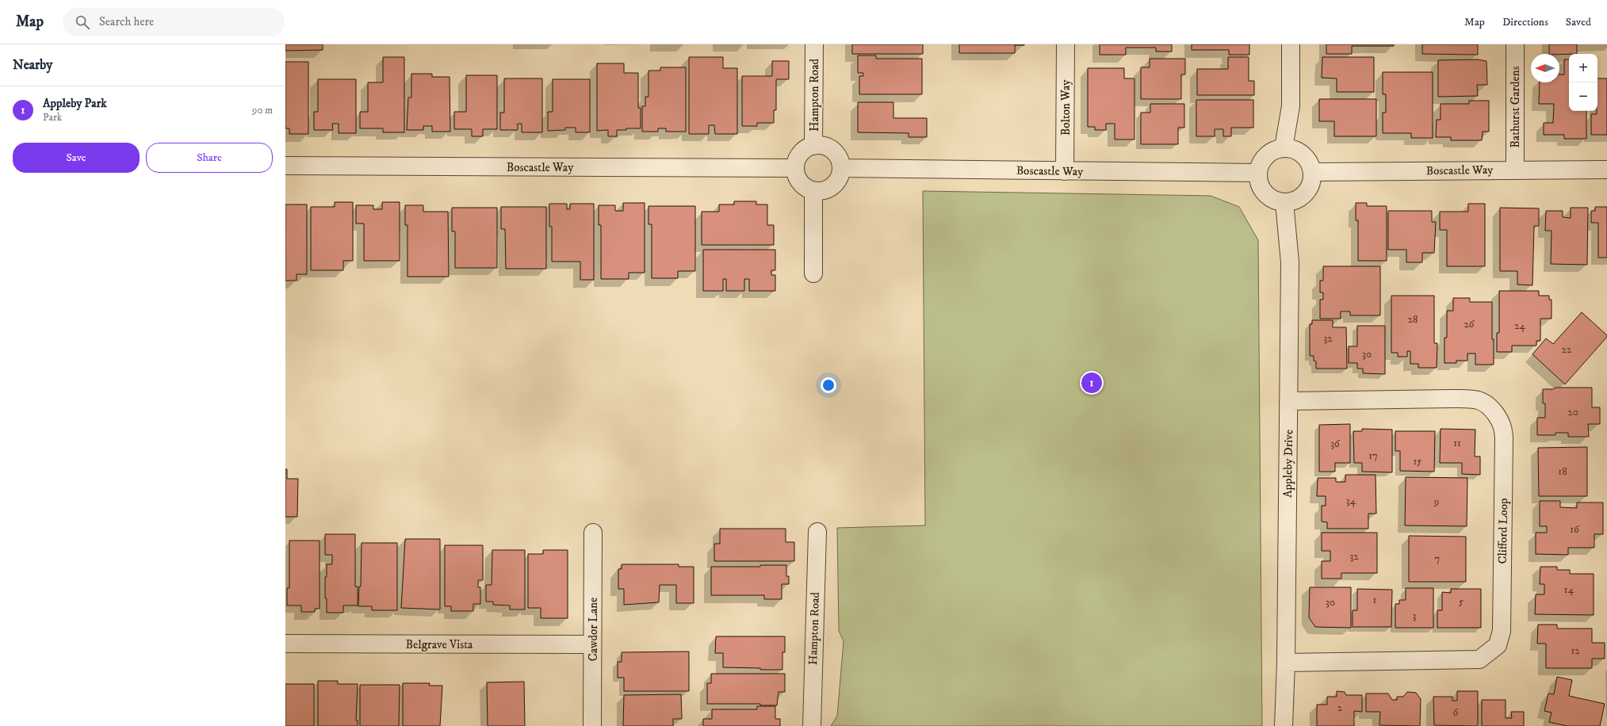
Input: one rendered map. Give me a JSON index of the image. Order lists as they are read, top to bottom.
{
  "streets": {
    "street": [
      "Hampton Road",
      "Bathurst Gardens",
      "Bolton Way",
      "Boscastle Way",
      "Appleby Drive",
      "Clifford Loop",
      "Cawdor Lane",
      "Belgrave Vista"
    ]
  },
  "crossings": [
    ["Hampton Road", "Boscastle Way"],
    ["Bathurst Gardens", "Boscastle Way"],
    ["Bolton Way", "Boscastle Way"],
    ["Boscastle Way", "Appleby Drive"],
    ["Appleby Drive", "Clifford Loop"],
    ["Cawdor Lane", "Belgrave Vista"]
  ],
  "house_numbers": [
    "28",
    "26",
    "24",
    "32",
    "22",
    "30",
    "20",
    "11",
    "36",
    "17",
    "15",
    "18",
    "34",
    "9",
    "16",
    "32",
    "7",
    "14",
    "1",
    "5",
    "30",
    "3",
    "12",
    "2",
    "6"
  ],
  "north": "left",
  "page": {
    "header": "Map",
    "search": "Search here",
    "nav": ["Map", "Directions", "Saved"],
    "heading": "Nearby",
    "map_buttons": ["+", "−"],
    "list": [
      {
        "mark": "1",
        "name": "Appleby Park",
        "note": "Park",
        "value": "90 m"
      }
    ],
    "buttons": ["Save", "Share"],
    "pins": "1"
  }
}
